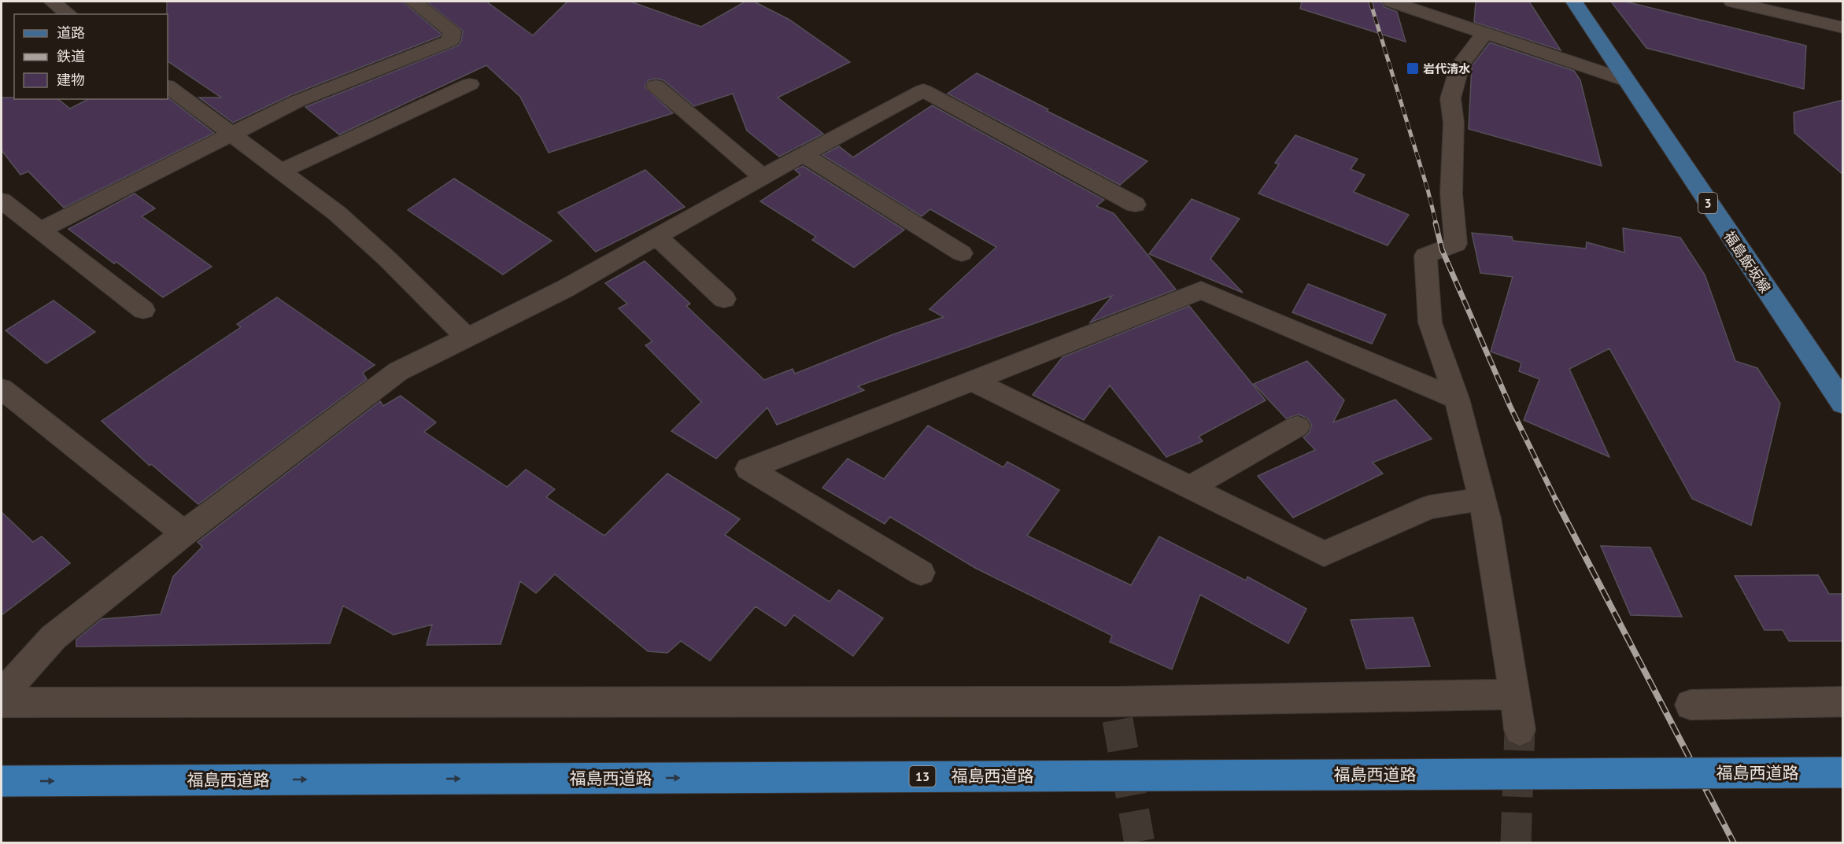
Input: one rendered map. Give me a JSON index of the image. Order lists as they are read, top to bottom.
{
  "streets": {
    "highway": ["福島西道路", "13"],
    "main road": ["3", "福島飯坂線"]
  },
  "one_way": ["福島西道路"],
  "places": {
    "transit": ["岩代清水"]
  },
  "legend": ["道路", "鉄道", "建物"]
}
